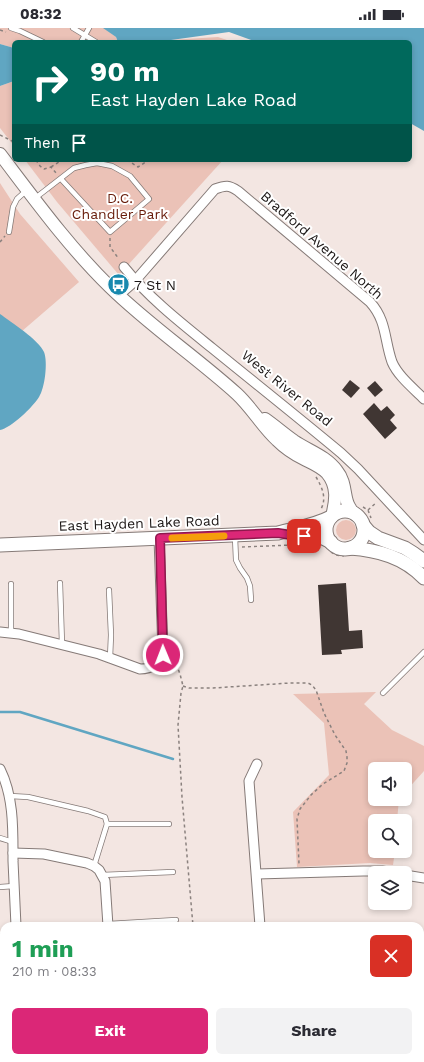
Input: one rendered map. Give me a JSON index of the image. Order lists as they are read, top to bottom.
{
  "streets": {
    "main road": ["East Hayden Lake Road"],
    "street": ["Bradford Avenue North", "West River Road"]
  },
  "crossings": [
    ["Bradford Avenue North", "West River Road"]
  ],
  "parks": ["D.C. Chandler Park"],
  "places": {
    "bus stop": ["7 St N"]
  },
  "page": {
    "status": "08:32",
    "turn": ["90 m", "East Hayden Lake Road"],
    "then": "Then",
    "heading": ["1 min", "210 m · 08:33"],
    "buttons": ["Exit", "Share"]
  }
}
